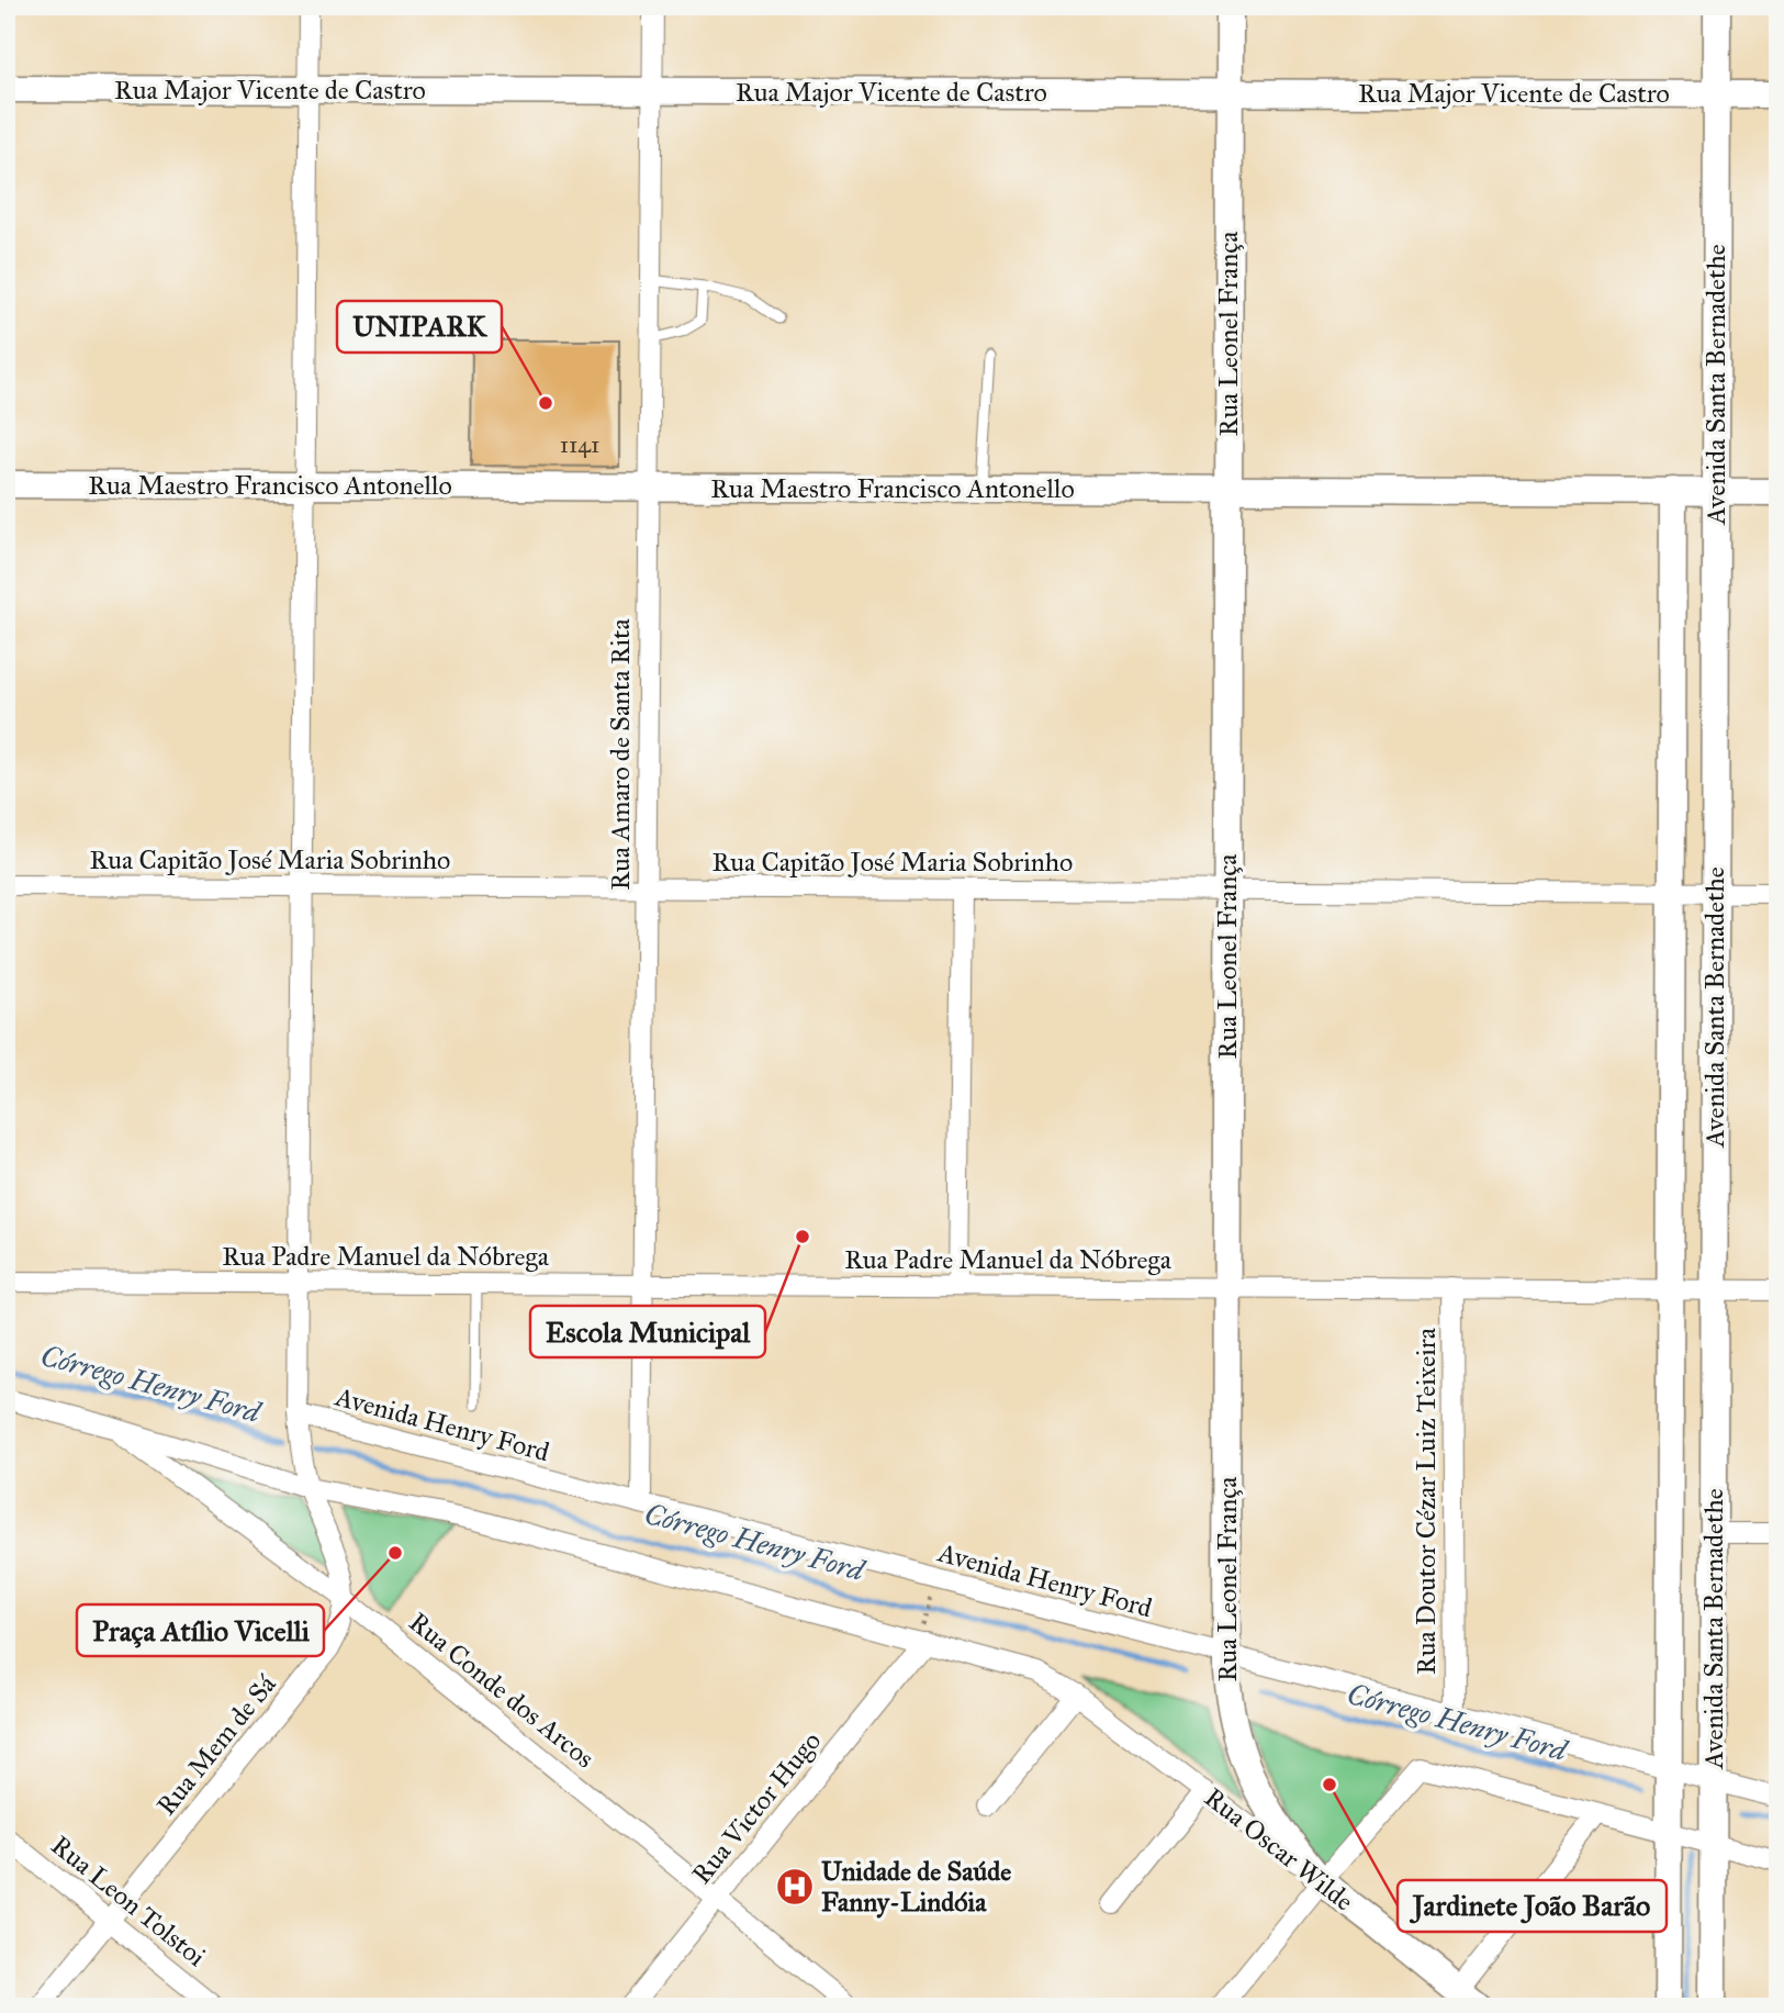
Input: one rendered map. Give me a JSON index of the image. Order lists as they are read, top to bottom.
{
  "streets": {
    "main road": [
      "Rua Major Vicente de Castro",
      "Rua Leonel França",
      "Avenida Santa Bernadethe",
      "Rua Maestro Francisco Antonello",
      "Rua Oscar Wilde"
    ],
    "street": [
      "Rua Amaro de Santa Rita",
      "Rua Capitão José Maria Sobrinho",
      "Rua Padre Manuel da Nóbrega",
      "Avenida Henry Ford",
      "Rua Doutor Cézar Luiz Teixeira",
      "Rua Conde dos Arcos",
      "Rua Mem de Sá",
      "Rua Victor Hugo",
      "Rua Leon Tolstoi"
    ]
  },
  "crossings": [
    ["Rua Major Vicente de Castro", "Rua Leonel França"],
    ["Rua Major Vicente de Castro", "Avenida Santa Bernadethe"],
    ["Rua Major Vicente de Castro", "Rua Amaro de Santa Rita"],
    ["Rua Leonel França", "Rua Maestro Francisco Antonello"],
    ["Rua Leonel França", "Rua Capitão José Maria Sobrinho"],
    ["Rua Leonel França", "Rua Padre Manuel da Nóbrega"],
    ["Rua Leonel França", "Avenida Henry Ford"],
    ["Rua Leonel França", "Rua Oscar Wilde"],
    ["Avenida Santa Bernadethe", "Rua Maestro Francisco Antonello"],
    ["Avenida Santa Bernadethe", "Rua Capitão José Maria Sobrinho"],
    ["Avenida Santa Bernadethe", "Rua Padre Manuel da Nóbrega"],
    ["Avenida Santa Bernadethe", "Avenida Henry Ford"],
    ["Rua Maestro Francisco Antonello", "Rua Amaro de Santa Rita"],
    ["Rua Amaro de Santa Rita", "Rua Capitão José Maria Sobrinho"],
    ["Rua Amaro de Santa Rita", "Rua Padre Manuel da Nóbrega"],
    ["Rua Amaro de Santa Rita", "Avenida Henry Ford"],
    ["Rua Padre Manuel da Nóbrega", "Rua Doutor Cézar Luiz Teixeira"],
    ["Avenida Henry Ford", "Rua Doutor Cézar Luiz Teixeira"],
    ["Rua Conde dos Arcos", "Rua Mem de Sá"],
    ["Rua Conde dos Arcos", "Rua Victor Hugo"],
    ["Rua Mem de Sá", "Rua Leon Tolstoi"]
  ],
  "water": ["Córrego Henry Ford"],
  "places": {
    "other": [
      "UNIPARK",
      "Escola Municipal",
      "Praça Atílio Vicelli",
      "Jardinete João Barão"
    ],
    "hospital": ["Unidade de Saúde Fanny-Lindóia"]
  },
  "house_numbers": ["1141"]
}
